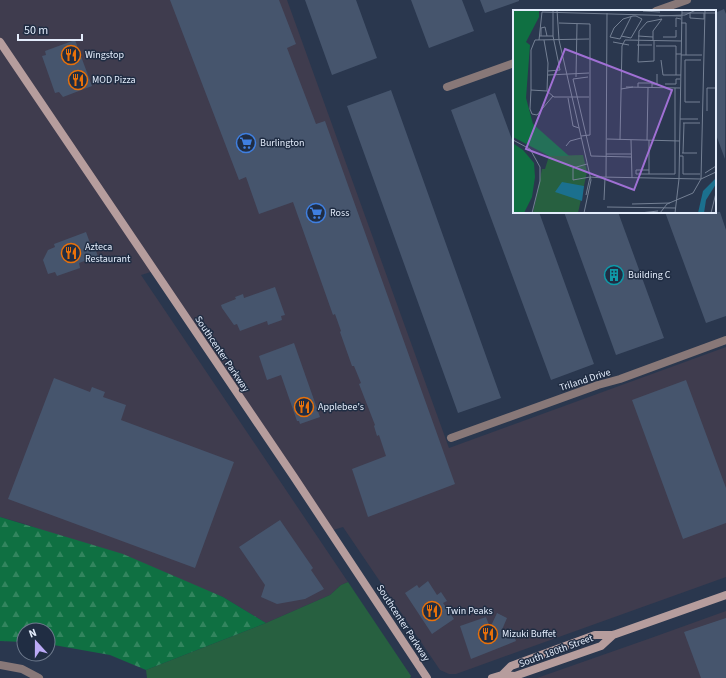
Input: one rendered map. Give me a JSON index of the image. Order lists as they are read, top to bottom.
{
  "streets": {
    "main road": ["Southcenter Parkway", "South 180th Street"],
    "street": ["Triland Drive"]
  },
  "places": {
    "restaurant": [
      "Wingstop",
      "MOD Pizza",
      "Azteca Restaurant",
      "Applebee's",
      "Twin Peaks",
      "Mizuki Buffet"
    ],
    "supermarket": ["Burlington", "Ross"],
    "building": ["Building C"]
  },
  "scale_bar": "50 m",
  "north": "top"
}
